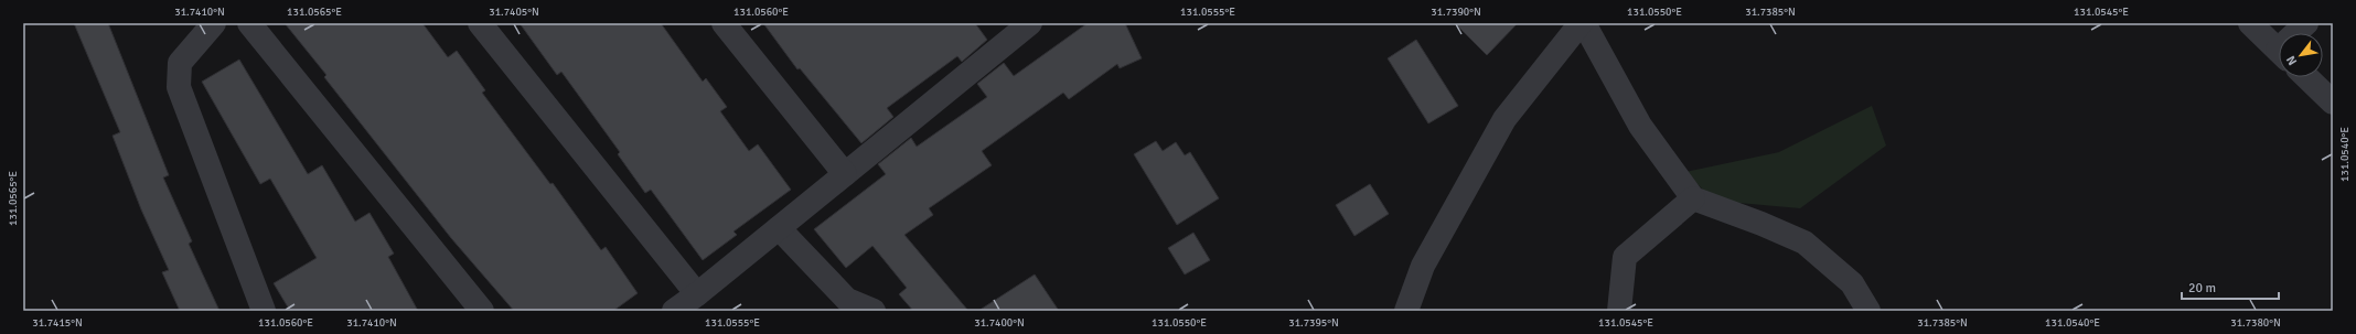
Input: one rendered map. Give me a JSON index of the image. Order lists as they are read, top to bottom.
{
  "scale_bar": "20 m",
  "north": "bottom left",
  "coordinates": [
    "31.7410°N",
    "131.0565°E",
    "31.7405°N",
    "131.0560°E",
    "131.0555°E",
    "31.7390°N",
    "131.0550°E",
    "31.7385°N",
    "131.0545°E",
    "131.0540°E",
    "31.7415°N",
    "31.7400°N",
    "31.7395°N",
    "31.7380°N"
  ]
}
